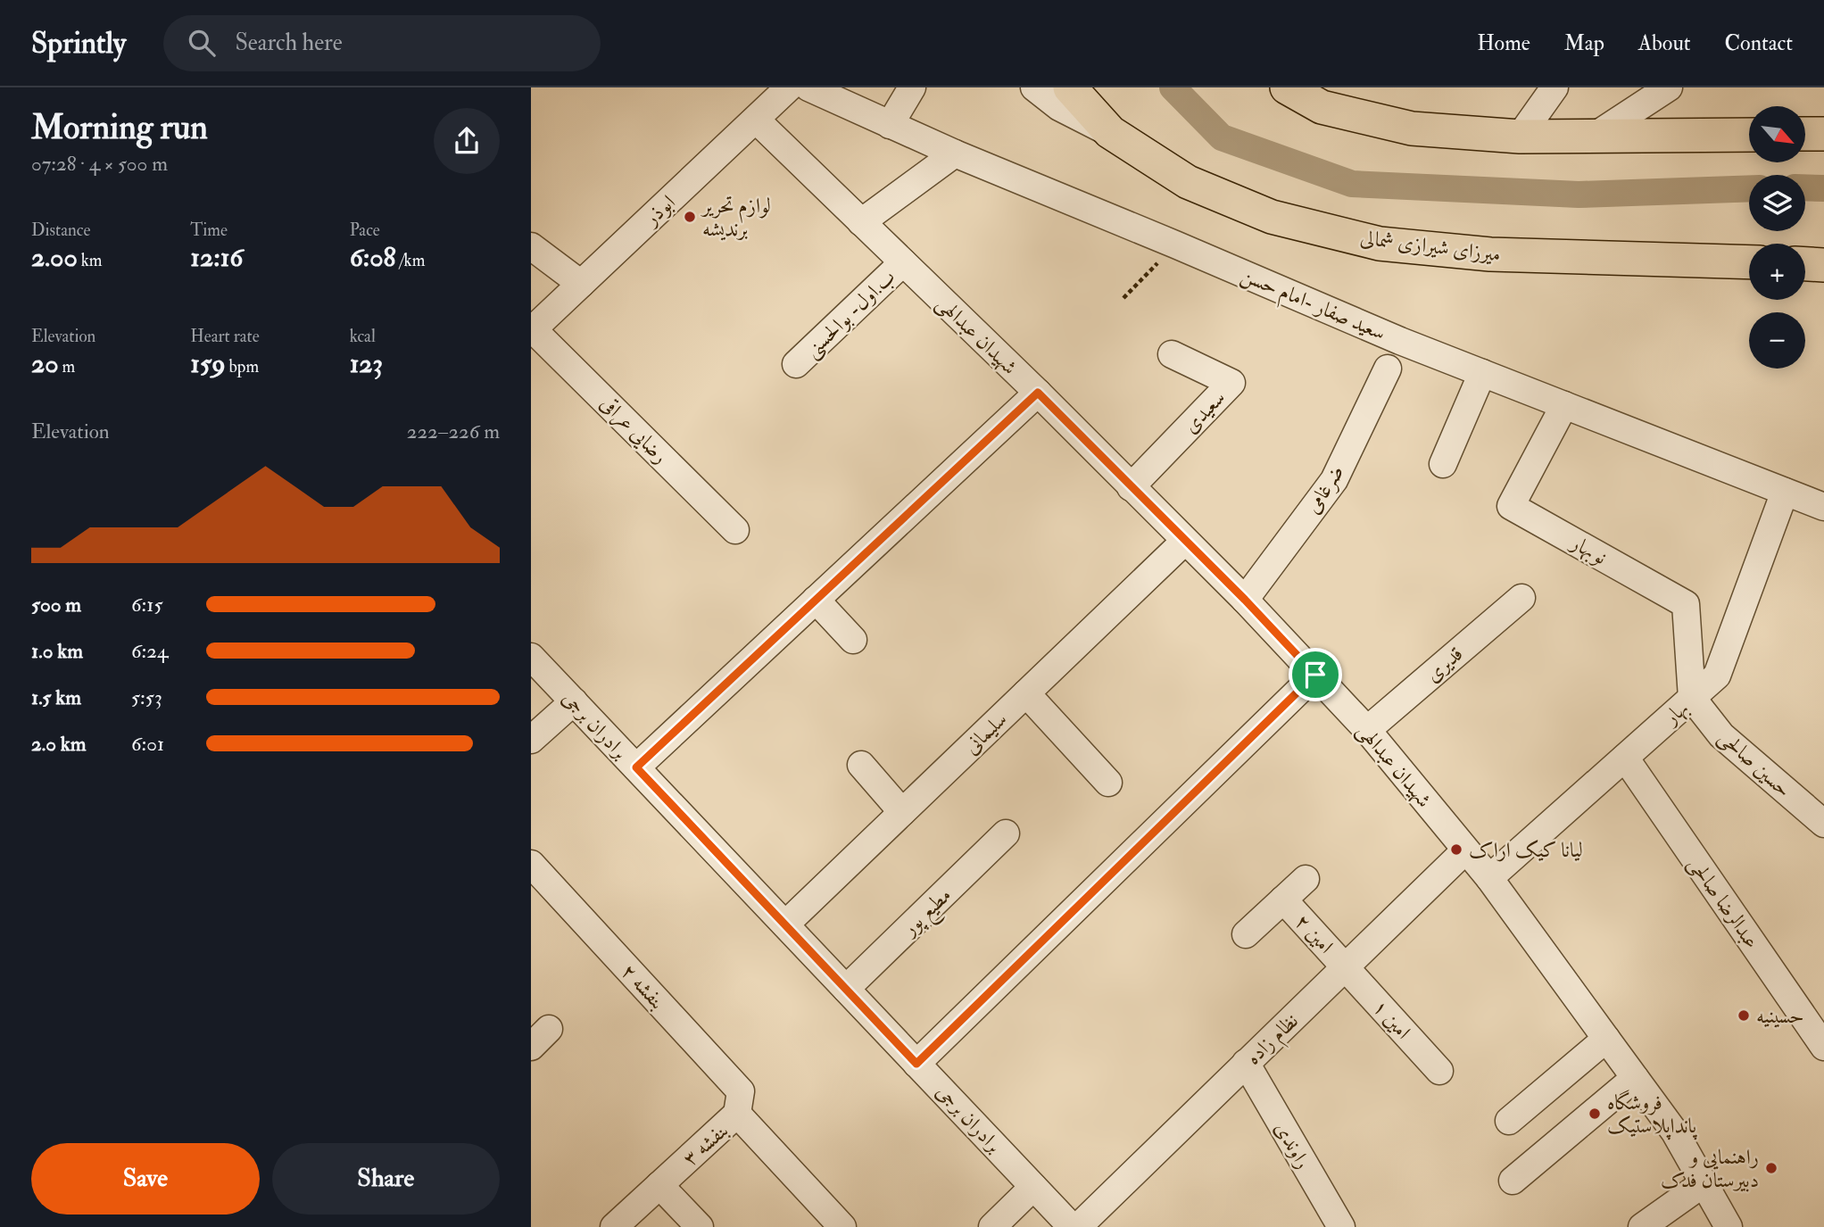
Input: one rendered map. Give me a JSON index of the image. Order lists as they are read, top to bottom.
{
  "streets": {
    "main road": ["میرزای شیرازی شمالی"],
    "street": [
      "ابوذر",
      "سعید صفار -امام حسن",
      "ب.اول- بوالحسنی",
      "شهیدان عبدالهی",
      "سعیدی",
      "رضایی عراقی",
      "ضرغامی",
      "نوبهار",
      "قدیری",
      "بهار",
      "برادران برجی",
      "سلیمانی",
      "حسین صالحی",
      "عبدالرضا صالحی",
      "مطیع پور",
      "امین ۲",
      "بنفشه ۲",
      "امین ۱",
      "نظام زاده",
      "بنفشه ۳",
      "راوندی"
    ]
  },
  "crossings": [
    ["ابوذر", "شهیدان عبدالهی"],
    ["ابوذر", "رضایی عراقی"],
    ["سعید صفار -امام حسن", "نوبهار"],
    ["سعید صفار -امام حسن", "بهار"],
    ["ب.اول- بوالحسنی", "شهیدان عبدالهی"],
    ["شهیدان عبدالهی", "سعیدی"],
    ["شهیدان عبدالهی", "ضرغامی"],
    ["شهیدان عبدالهی", "قدیری"],
    ["شهیدان عبدالهی", "بهار"],
    ["شهیدان عبدالهی", "سلیمانی"],
    ["شهیدان عبدالهی", "نظام زاده"],
    ["نوبهار", "بهار"],
    ["نوبهار", "حسین صالحی"],
    ["بهار", "حسین صالحی"],
    ["بهار", "عبدالرضا صالحی"],
    ["برادران برجی", "سلیمانی"],
    ["برادران برجی", "مطیع پور"],
    ["امین ۲", "امین ۱"],
    ["امین ۲", "نظام زاده"],
    ["بنفشه ۲", "بنفشه ۳"],
    ["امین ۱", "نظام زاده"],
    ["نظام زاده", "راوندی"]
  ],
  "places": [
    "لوازم تحریر برندیشه",
    "لیانا کیک اراک",
    "حسینیه",
    "فروشگاه پانداپلاستیک",
    "راهنمایی و دبیرستان فدک"
  ],
  "north": "bottom right",
  "page": {
    "header": "Sprintly",
    "search": "Search here",
    "nav": [
      "Home",
      "Map",
      "About",
      "Contact"
    ],
    "heading": ["Morning run", "07:28 · 4 × 500 m"],
    "map_buttons": ["+", "−"],
    "stats": [
      ["Distance", "2.00 km"],
      ["Time", "12:16"],
      ["Pace", "6:08 /km"],
      ["Elevation", "20 m"],
      ["Heart rate", "159 bpm"],
      ["kcal", "123"]
    ],
    "chart": ["Elevation", "222–226 m"],
    "list": [
      {
        "name": "500 m",
        "note": "6:15"
      },
      {
        "name": "1.0 km",
        "note": "6:24"
      },
      {
        "name": "1.5 km",
        "note": "5:53"
      },
      {
        "name": "2.0 km",
        "note": "6:01"
      }
    ],
    "buttons": ["Save", "Share"]
  }
}
